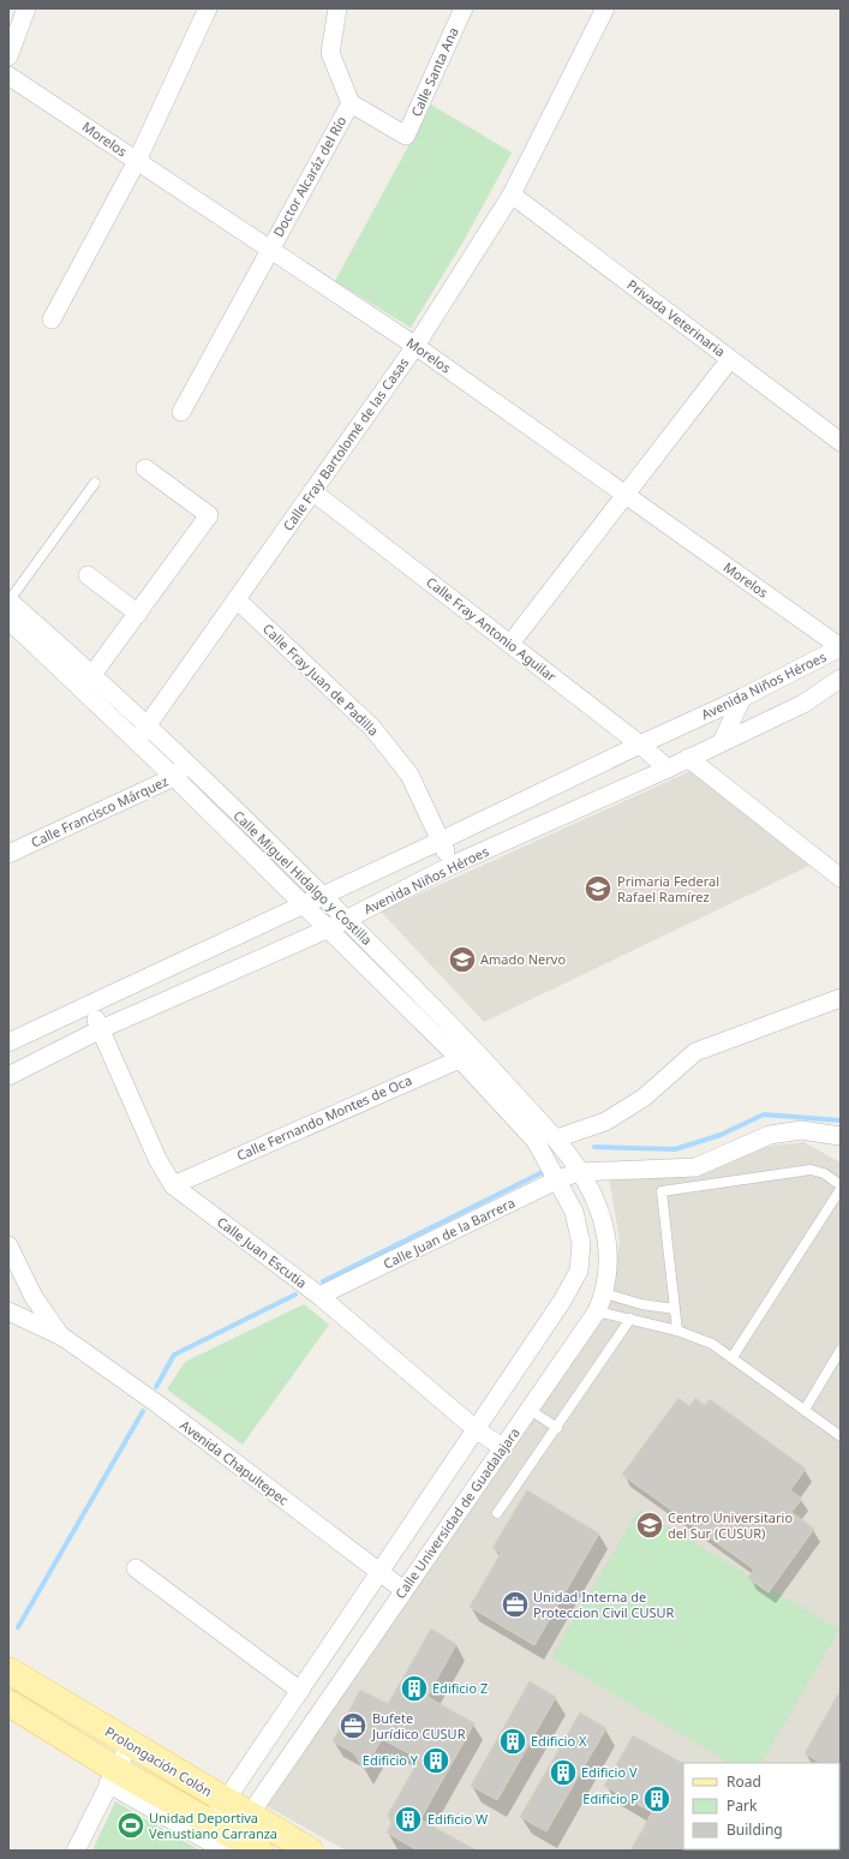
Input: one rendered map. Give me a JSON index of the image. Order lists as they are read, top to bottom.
{
  "streets": {
    "main road": ["Prolongación Colón"],
    "street": [
      "Calle Santa Ana",
      "Morelos",
      "Doctor Alcaráz del Río",
      "Privada Veterinaria",
      "Calle Fray Bartolomé de las Casas",
      "Calle Fray Antonio Aguilar",
      "Calle Fray Juan de Padilla",
      "Avenida Niños Héroes",
      "Calle Francisco Márquez",
      "Calle Miguel Hidalgo y Costilla",
      "Calle Fernando Montes de Oca",
      "Calle Juan de la Barrera",
      "Calle Juan Escutia",
      "Avenida Chapultepec",
      "Calle Universidad de Guadalajara"
    ]
  },
  "crossings": [
    ["Calle Santa Ana", "Doctor Alcaráz del Río"],
    ["Morelos", "Doctor Alcaráz del Río"],
    ["Morelos", "Calle Fray Bartolomé de las Casas"],
    ["Morelos", "Avenida Niños Héroes"],
    ["Privada Veterinaria", "Calle Fray Bartolomé de las Casas"],
    ["Calle Fray Bartolomé de las Casas", "Calle Fray Antonio Aguilar"],
    ["Calle Fray Bartolomé de las Casas", "Calle Fray Juan de Padilla"],
    ["Calle Fray Bartolomé de las Casas", "Calle Miguel Hidalgo y Costilla"],
    ["Calle Fray Antonio Aguilar", "Avenida Niños Héroes"],
    ["Calle Fray Juan de Padilla", "Avenida Niños Héroes"],
    ["Avenida Niños Héroes", "Calle Miguel Hidalgo y Costilla"],
    ["Avenida Niños Héroes", "Calle Juan Escutia"],
    ["Calle Francisco Márquez", "Calle Miguel Hidalgo y Costilla"],
    ["Calle Miguel Hidalgo y Costilla", "Calle Fernando Montes de Oca"],
    ["Calle Miguel Hidalgo y Costilla", "Calle Juan de la Barrera"],
    ["Calle Miguel Hidalgo y Costilla", "Calle Universidad de Guadalajara"],
    ["Calle Fernando Montes de Oca", "Calle Juan Escutia"],
    ["Calle Juan de la Barrera", "Calle Juan Escutia"],
    ["Calle Juan de la Barrera", "Calle Universidad de Guadalajara"],
    ["Calle Juan Escutia", "Calle Universidad de Guadalajara"],
    ["Avenida Chapultepec", "Calle Universidad de Guadalajara"],
    ["Calle Universidad de Guadalajara", "Prolongación Colón"]
  ],
  "places": {
    "school or university": ["Primaria Federal Rafael Ramírez", "Amado Nervo", "Centro Universitario del Sur (CUSUR)"],
    "office": ["Unidad Interna de Proteccion Civil CUSUR", "Bufete Jurídico CUSUR"],
    "building": [
      "Edificio Z",
      "Edificio X",
      "Edificio Y",
      "Edificio V",
      "Edificio P",
      "Edificio W"
    ],
    "sports": ["Unidad Deportiva Venustiano Carranza"]
  },
  "legend": ["Road", "Park", "Building"]
}
